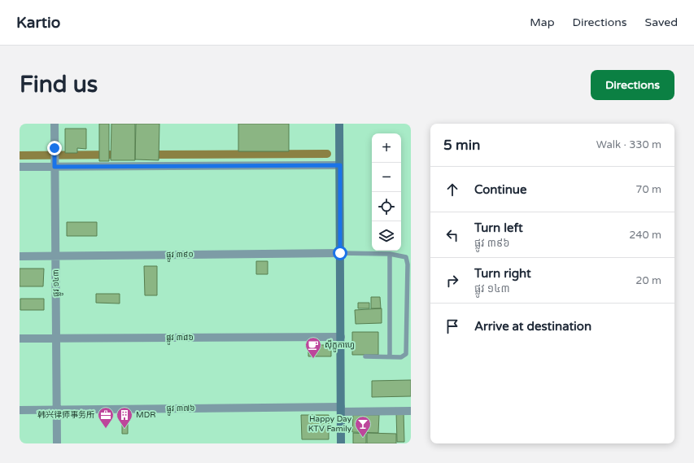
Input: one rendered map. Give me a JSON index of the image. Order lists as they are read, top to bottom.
{
  "streets": {
    "street": [
      "ផ្លូវ ៣៩០",
      "ផ្លូវ ១៤៣",
      "ផ្លូវ ៣៨៦",
      "ផ្លូវ ៣៧៦"
    ]
  },
  "crossings": [
    ["ផ្លូវ ៣៩០", "ផ្លូវ ១៤៣"],
    ["ផ្លូវ ១៤៣", "ផ្លូវ ៣៨៦"],
    ["ផ្លូវ ១៤៣", "ផ្លូវ ៣៧៦"]
  ],
  "places": {
    "cafe": ["ស៊ីក្លូកាហ្វេ"],
    "office": ["韩兴律师事务所"],
    "building": ["MDR"],
    "bar": ["Happy Day KTV Family"]
  },
  "page": {
    "header": "Kartio",
    "nav": ["Map", "Directions", "Saved"],
    "buttons": "Directions",
    "title": "Find us",
    "heading": ["5 min", "Walk · 330 m"],
    "map_buttons": ["+", "−"],
    "list": [
      ["Continue", "70 m"],
      ["Turn left", "ផ្លូវ ៣៩៦", "240 m"],
      ["Turn right", "ផ្លូវ ១៤៣", "20 m"],
      "Arrive at destination"
    ]
  }
}
